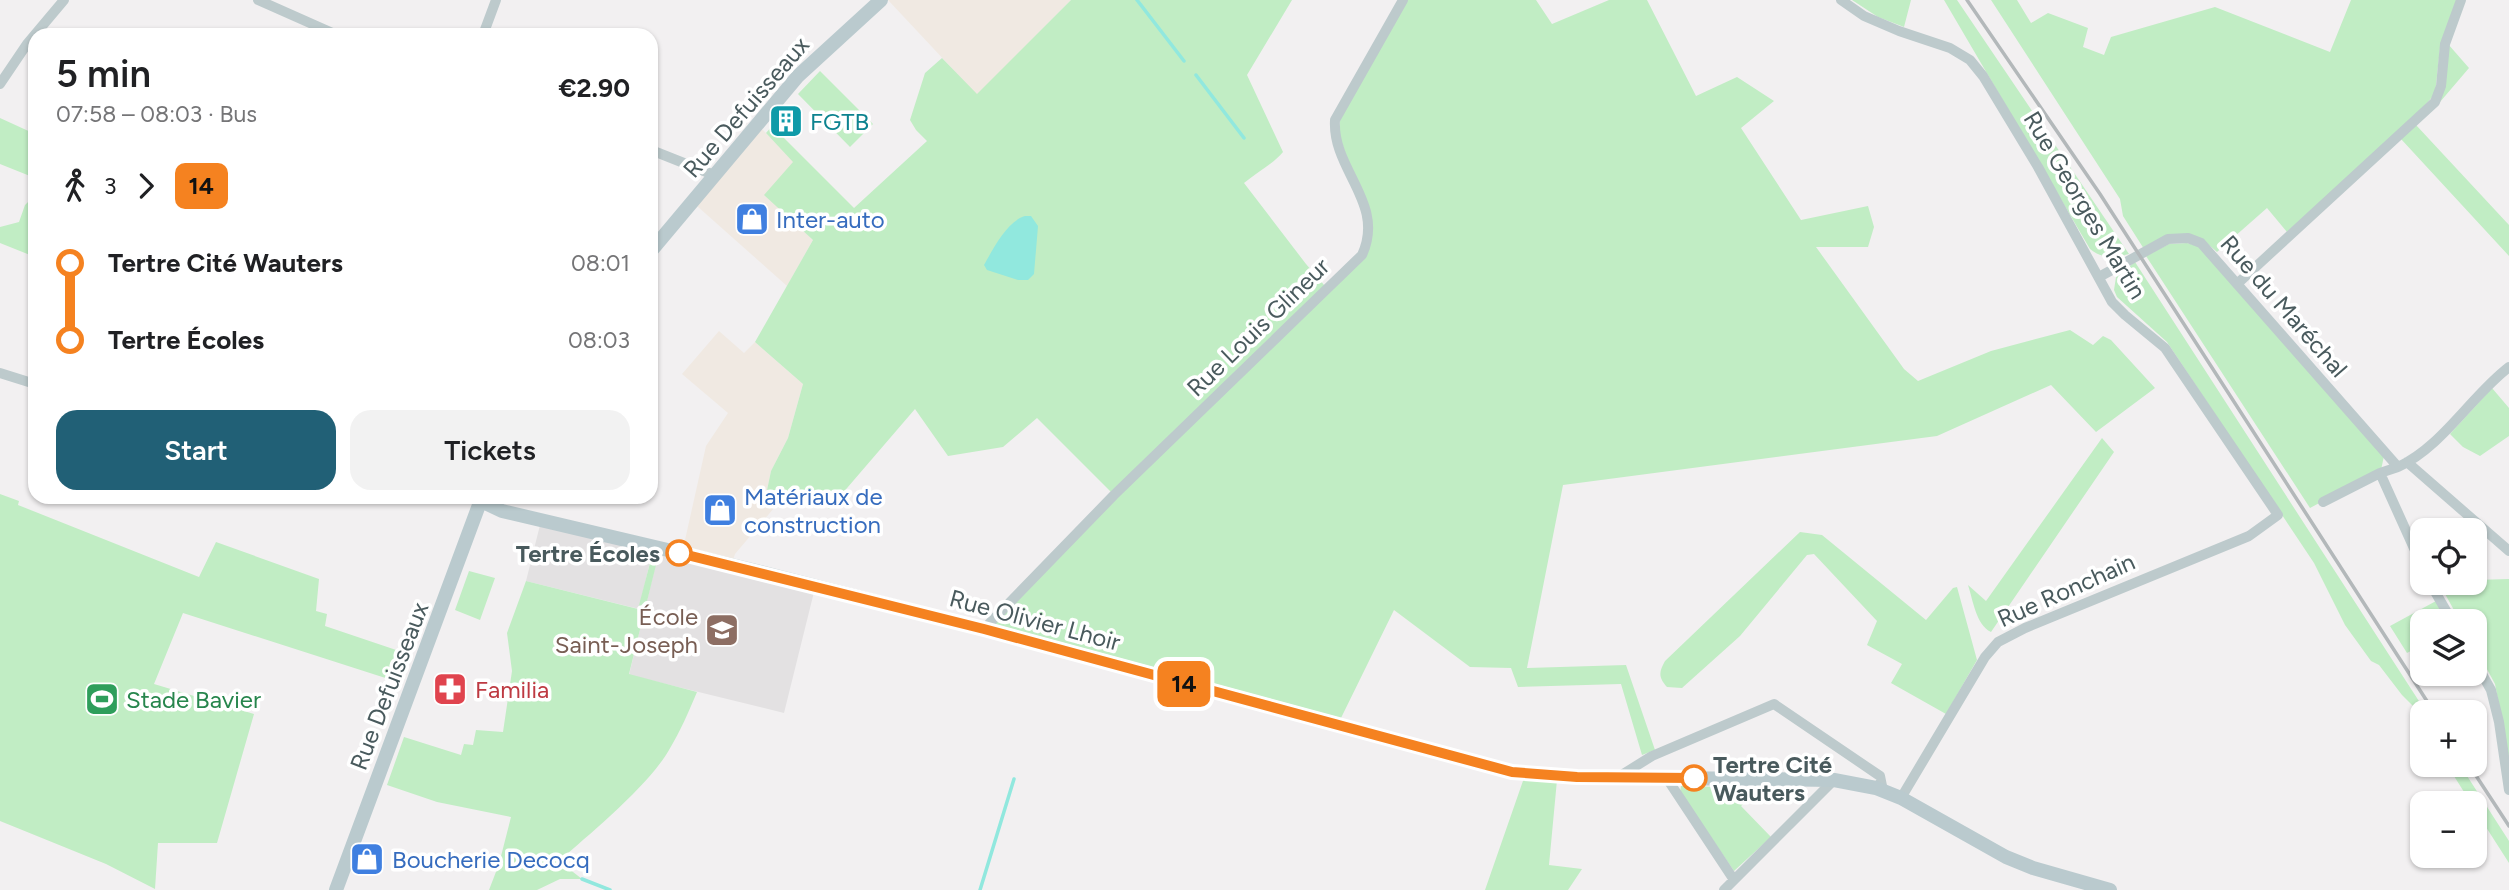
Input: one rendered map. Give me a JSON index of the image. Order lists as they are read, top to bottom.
{
  "streets": {
    "street": [
      "Rue Defuisseaux",
      "Rue Georges Martin",
      "Rue du Maréchal",
      "Rue Louis Glineur",
      "Rue Ronchain",
      "Rue Olivier Lhoir"
    ]
  },
  "crossings": [
    ["Rue Georges Martin", "Rue du Maréchal"],
    ["Rue Georges Martin", "Rue Ronchain"],
    ["Rue Louis Glineur", "Rue Olivier Lhoir"],
    ["Rue Ronchain", "Rue Olivier Lhoir"]
  ],
  "places": {
    "building": ["FGTB"],
    "shop": ["Inter-auto", "Matériaux de construction", "Boucherie Decocq"],
    "other": ["Tertre Écoles", "Tertre Cité Wauters"],
    "school or university": ["École Saint-Joseph"],
    "pharmacy": ["Familia"],
    "sports": ["Stade Bavier"]
  },
  "lines": ["bus line 14"],
  "page": {
    "on_map": "14",
    "heading": ["5 min", "07:58 – 08:03 · Bus", "€2.90"],
    "legs": ["3", "14"],
    "list": [
      {
        "name": "Tertre Cité Wauters",
        "value": "08:01"
      },
      {
        "name": "Tertre Écoles",
        "value": "08:03"
      }
    ],
    "buttons": ["Start", "Tickets"],
    "map_buttons": ["+", "−"]
  }
}
